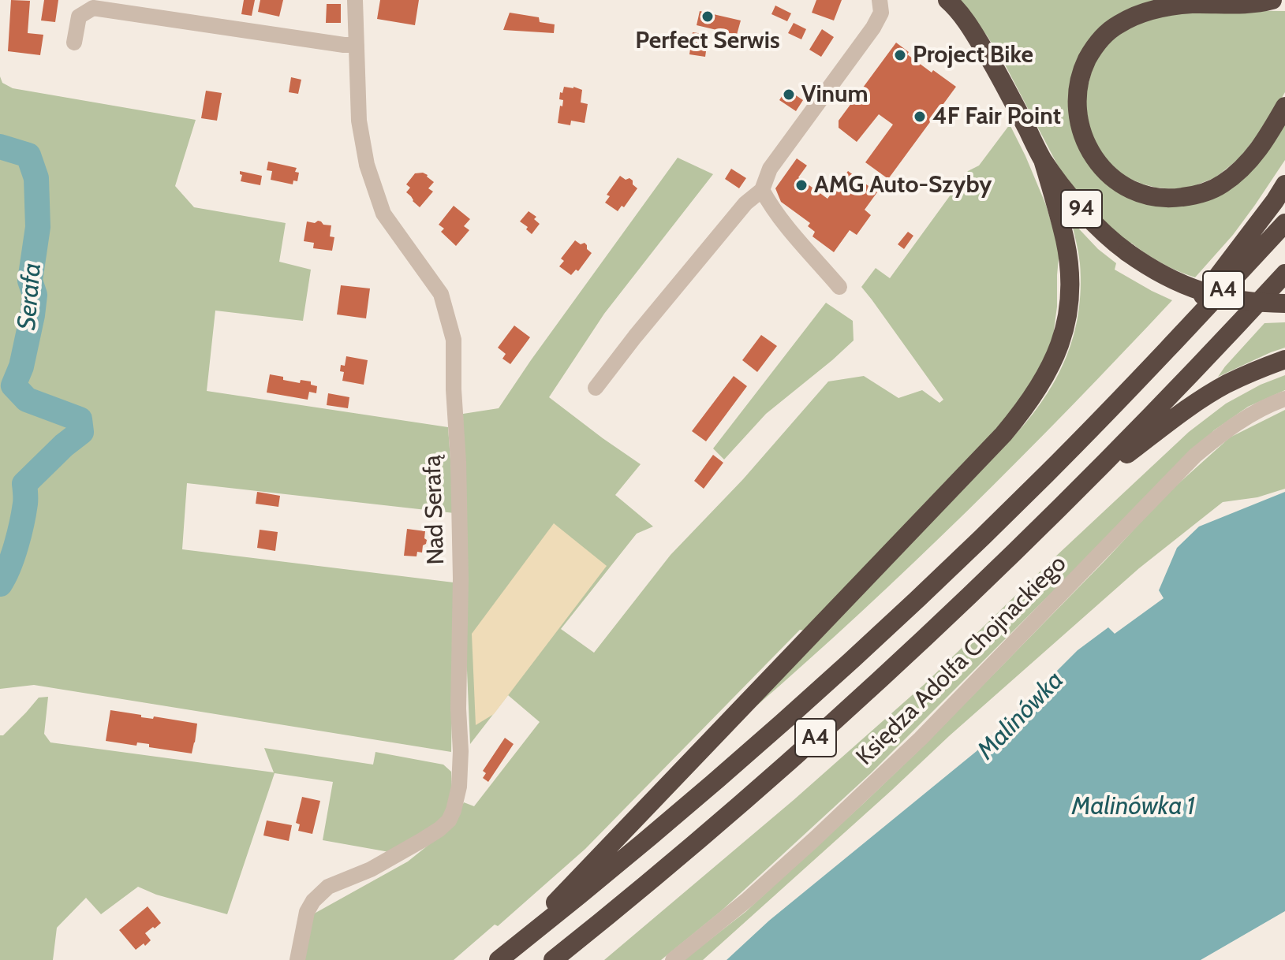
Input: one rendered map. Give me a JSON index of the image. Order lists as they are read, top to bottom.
{
  "streets": {
    "highway": ["94", "A4"],
    "street": ["Nad Serafą", "Księdza Adolfa Chojnackiego"]
  },
  "water": ["Serafa", "Malinówka", "Malinówka 1"],
  "places": [
    "Perfect Serwis",
    "Project Bike",
    "Vinum",
    "4F Fair Point",
    "AMG Auto-Szyby"
  ]
}
